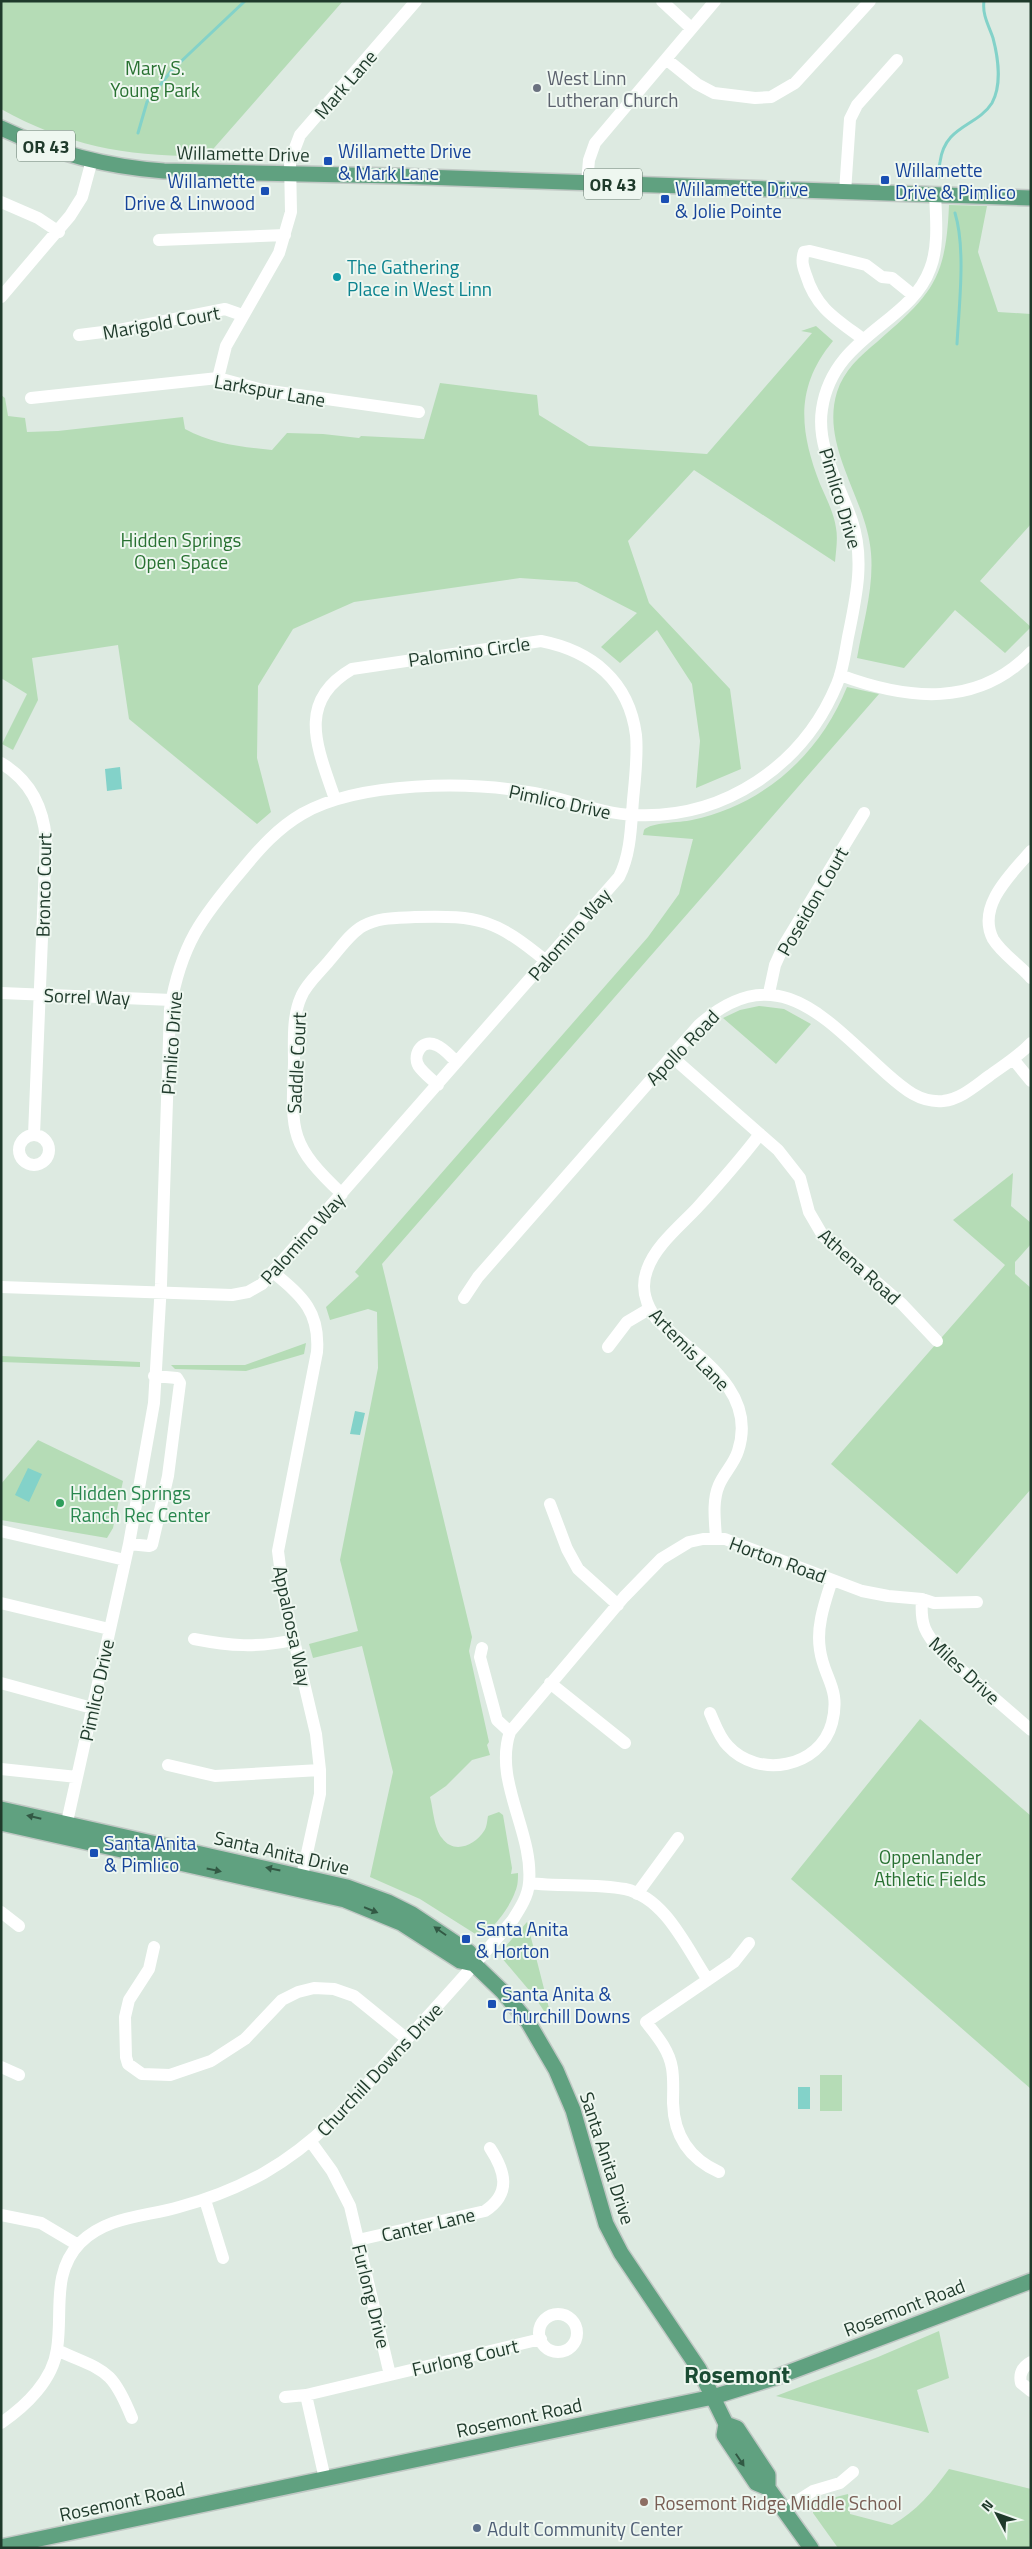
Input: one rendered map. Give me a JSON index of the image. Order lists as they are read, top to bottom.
{
  "streets": {
    "main road": [
      "OR 43",
      "Willamette Drive",
      "Santa Anita Drive",
      "Rosemont Road"
    ],
    "street": [
      "Mark Lane",
      "Marigold Court",
      "Larkspur Lane",
      "Pimlico Drive",
      "Palomino Circle",
      "Bronco Court",
      "Poseidon Court",
      "Palomino Way",
      "Sorrel Way",
      "Apollo Road",
      "Saddle Court",
      "Athena Road",
      "Artemis Lane",
      "Horton Road",
      "Appaloosa Way",
      "Miles Drive",
      "Churchill Downs Drive",
      "Canter Lane",
      "Furlong Drive",
      "Furlong Court"
    ]
  },
  "crossings": [
    ["Mark Lane", "Willamette Drive"],
    ["Mark Lane", "Marigold Court"],
    ["Mark Lane", "Larkspur Lane"],
    ["Willamette Drive", "Pimlico Drive"],
    ["Pimlico Drive", "Palomino Circle"],
    ["Pimlico Drive", "Palomino Way"],
    ["Pimlico Drive", "Sorrel Way"],
    ["Pimlico Drive", "Santa Anita Drive"],
    ["Palomino Circle", "Palomino Way"],
    ["Bronco Court", "Sorrel Way"],
    ["Poseidon Court", "Apollo Road"],
    ["Palomino Way", "Saddle Court"],
    ["Palomino Way", "Appaloosa Way"],
    ["Apollo Road", "Athena Road"],
    ["Athena Road", "Artemis Lane"],
    ["Artemis Lane", "Horton Road"],
    ["Horton Road", "Miles Drive"],
    ["Horton Road", "Santa Anita Drive"],
    ["Horton Road", "Churchill Downs Drive"],
    ["Appaloosa Way", "Santa Anita Drive"],
    ["Santa Anita Drive", "Churchill Downs Drive"],
    ["Santa Anita Drive", "Rosemont Road"],
    ["Churchill Downs Drive", "Furlong Drive"],
    ["Canter Lane", "Furlong Drive"],
    ["Furlong Drive", "Furlong Court"]
  ],
  "districts": ["Rosemont"],
  "parks": ["Mary S. Young Park", "Hidden Springs Open Space", "Oppenlander Athletic Fields"],
  "places": {
    "other": [
      "West Linn Lutheran Church",
      "The Gathering Place in West Linn",
      "Hidden Springs Ranch Rec Center",
      "Rosemont Ridge Middle School",
      "Adult Community Center"
    ],
    "transit": [
      "Willamette Drive & Mark Lane",
      "Willamette Drive & Pimlico",
      "Willamette Drive & Linwood",
      "Willamette Drive & Jolie Pointe",
      "Santa Anita & Pimlico",
      "Santa Anita & Horton",
      "Santa Anita & Churchill Downs"
    ]
  },
  "north": "top left"
}
